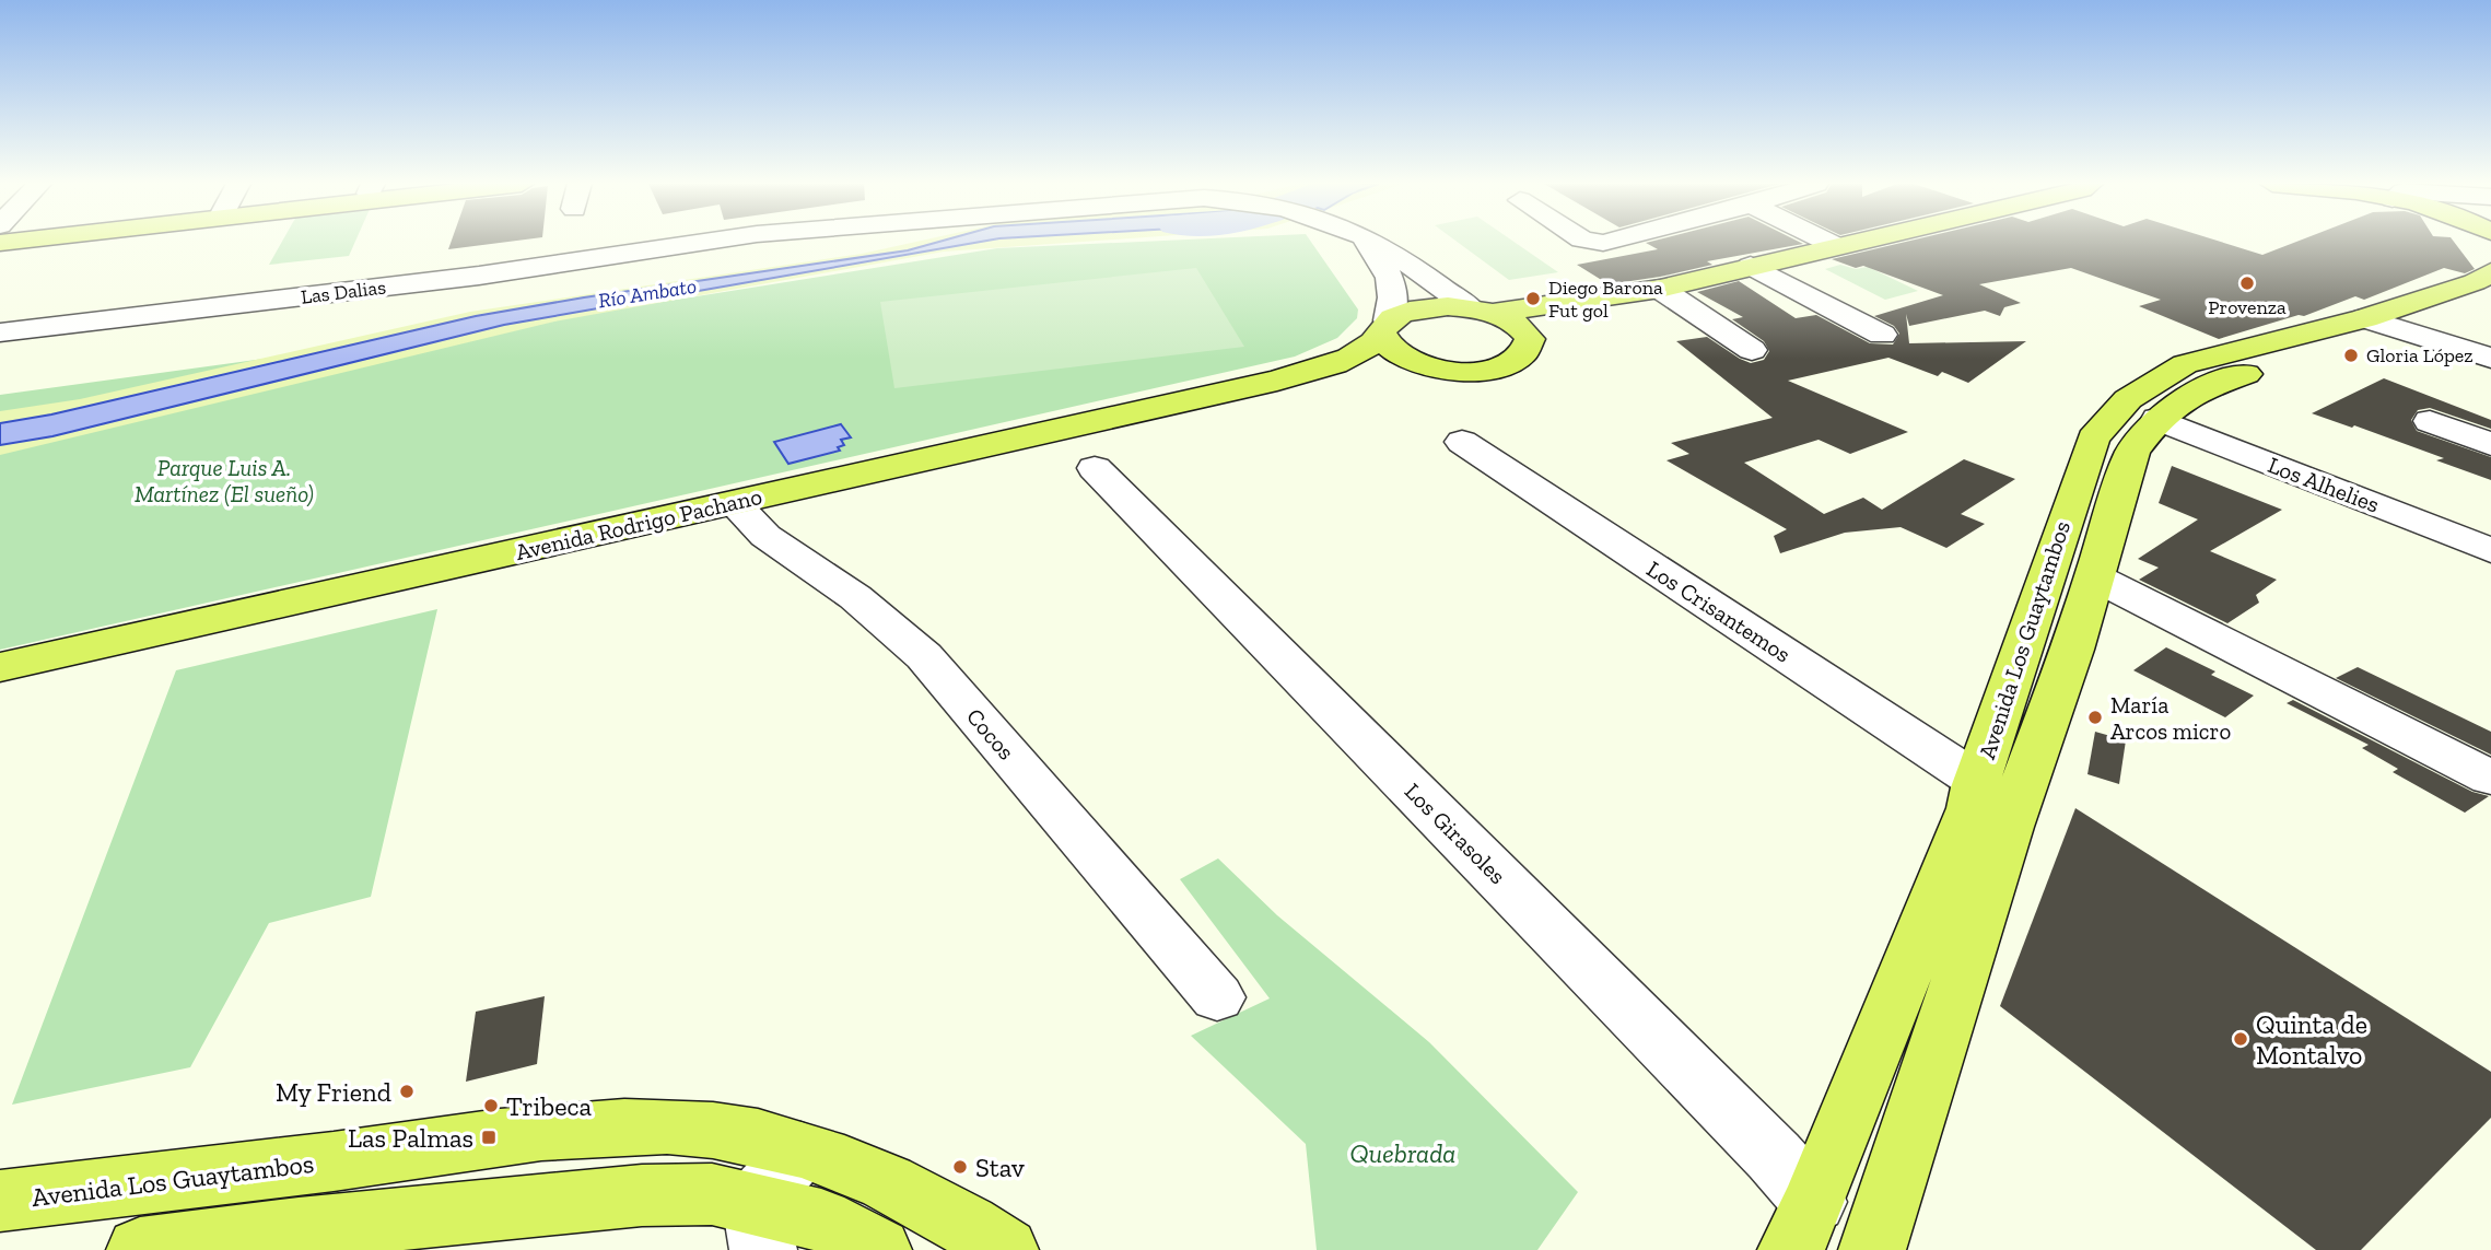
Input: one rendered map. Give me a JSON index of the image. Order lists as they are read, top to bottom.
{
  "streets": {
    "main road": ["Avenida Rodrigo Pachano", "Avenida Los Guaytambos"],
    "street": [
      "Las Dalias",
      "Los Alhelies",
      "Los Crisantemos",
      "Cocos",
      "Los Girasoles"
    ]
  },
  "crossings": [
    ["Las Dalias", "Avenida Rodrigo Pachano"],
    ["Los Alhelies", "Avenida Los Guaytambos"],
    ["Avenida Rodrigo Pachano", "Cocos"],
    ["Los Crisantemos", "Avenida Los Guaytambos"],
    ["Avenida Los Guaytambos", "Los Girasoles"]
  ],
  "water": ["Río Ambato"],
  "parks": ["Parque Luis A. Martínez (El sueño)", "Quebrada"],
  "places": {
    "other": [
      "Provenza",
      "Diego Barona Fut gol",
      "Gloria López",
      "María Arcos micro",
      "Quinta de Montalvo",
      "My Friend",
      "Tribeca",
      "Stav"
    ],
    "transit": ["Las Palmas"]
  }
}
